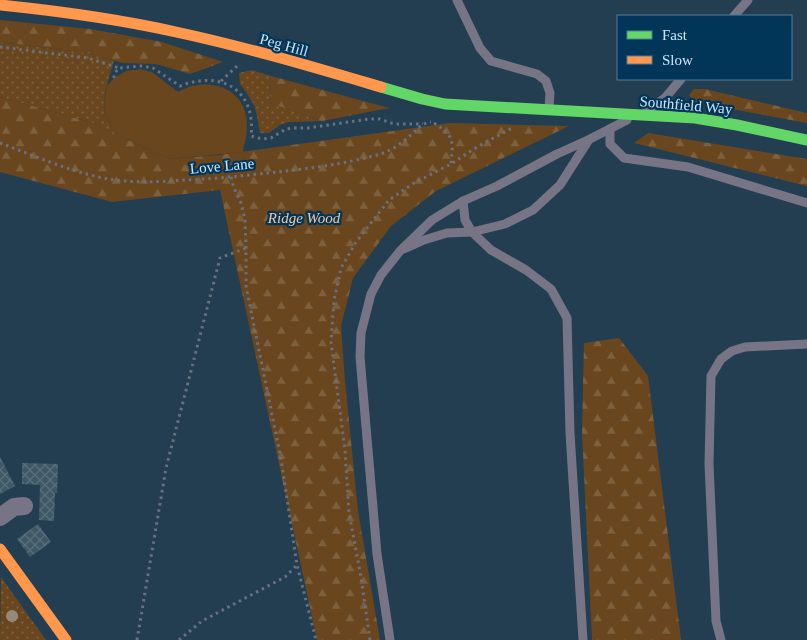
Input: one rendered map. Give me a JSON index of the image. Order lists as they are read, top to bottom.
{
  "streets": {
    "main road": ["Peg Hill", "Southfield Way"],
    "path": ["Love Lane"]
  },
  "crossings": [
    ["Peg Hill", "Southfield Way"]
  ],
  "parks": ["Ridge Wood"],
  "legend": ["Fast", "Slow"]
}
